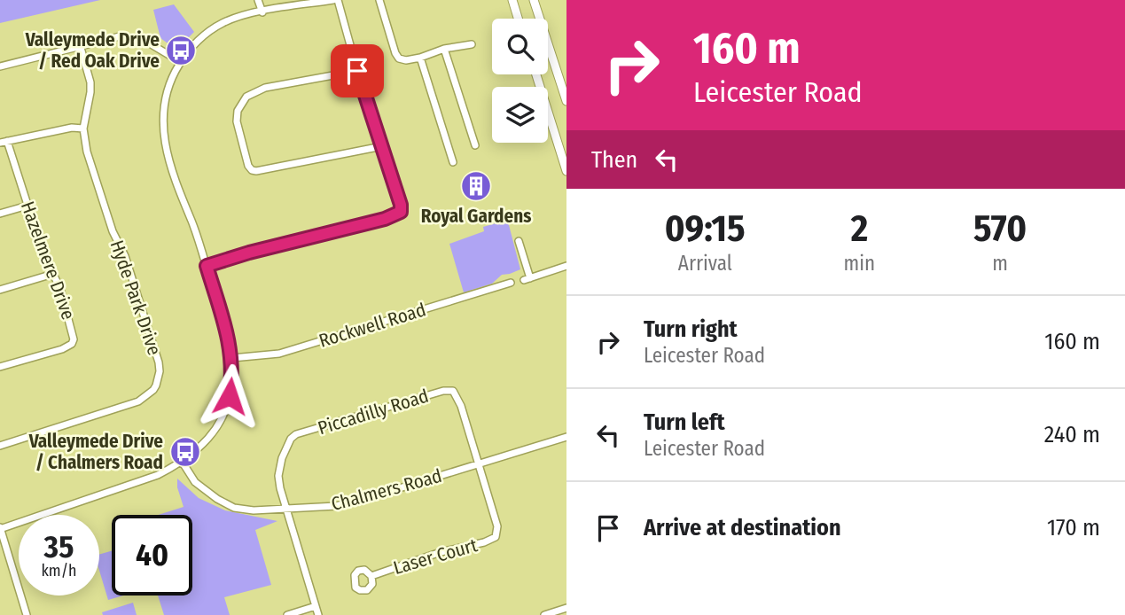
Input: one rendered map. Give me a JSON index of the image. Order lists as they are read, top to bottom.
{
  "streets": {
    "street": [
      "Hazelmere Drive",
      "Hyde Park Drive",
      "Rockwell Road",
      "Piccadilly Road",
      "Chalmers Road",
      "Laser Court"
    ]
  },
  "crossings": [
    ["Piccadilly Road", "Chalmers Road"],
    ["Piccadilly Road", "Laser Court"],
    ["Chalmers Road", "Laser Court"]
  ],
  "places": {
    "bus stop": ["Valleymede Drive / Red Oak Drive", "Valleymede Drive / Chalmers Road"],
    "building": ["Royal Gardens"]
  },
  "page": {
    "turn": ["160 m", "Leicester Road"],
    "then": "Then",
    "eta": [
      "09:15",
      "Arrival",
      "2",
      "min",
      "570",
      "m"
    ],
    "list": [
      {
        "name": "Turn right",
        "note": "Leicester Road",
        "value": "160 m"
      },
      {
        "name": "Turn left",
        "note": "Leicester Road",
        "value": "240 m"
      },
      {
        "name": "Arrive at destination",
        "value": "170 m"
      }
    ],
    "speed": "35 km/h",
    "limit": "40"
  }
}
